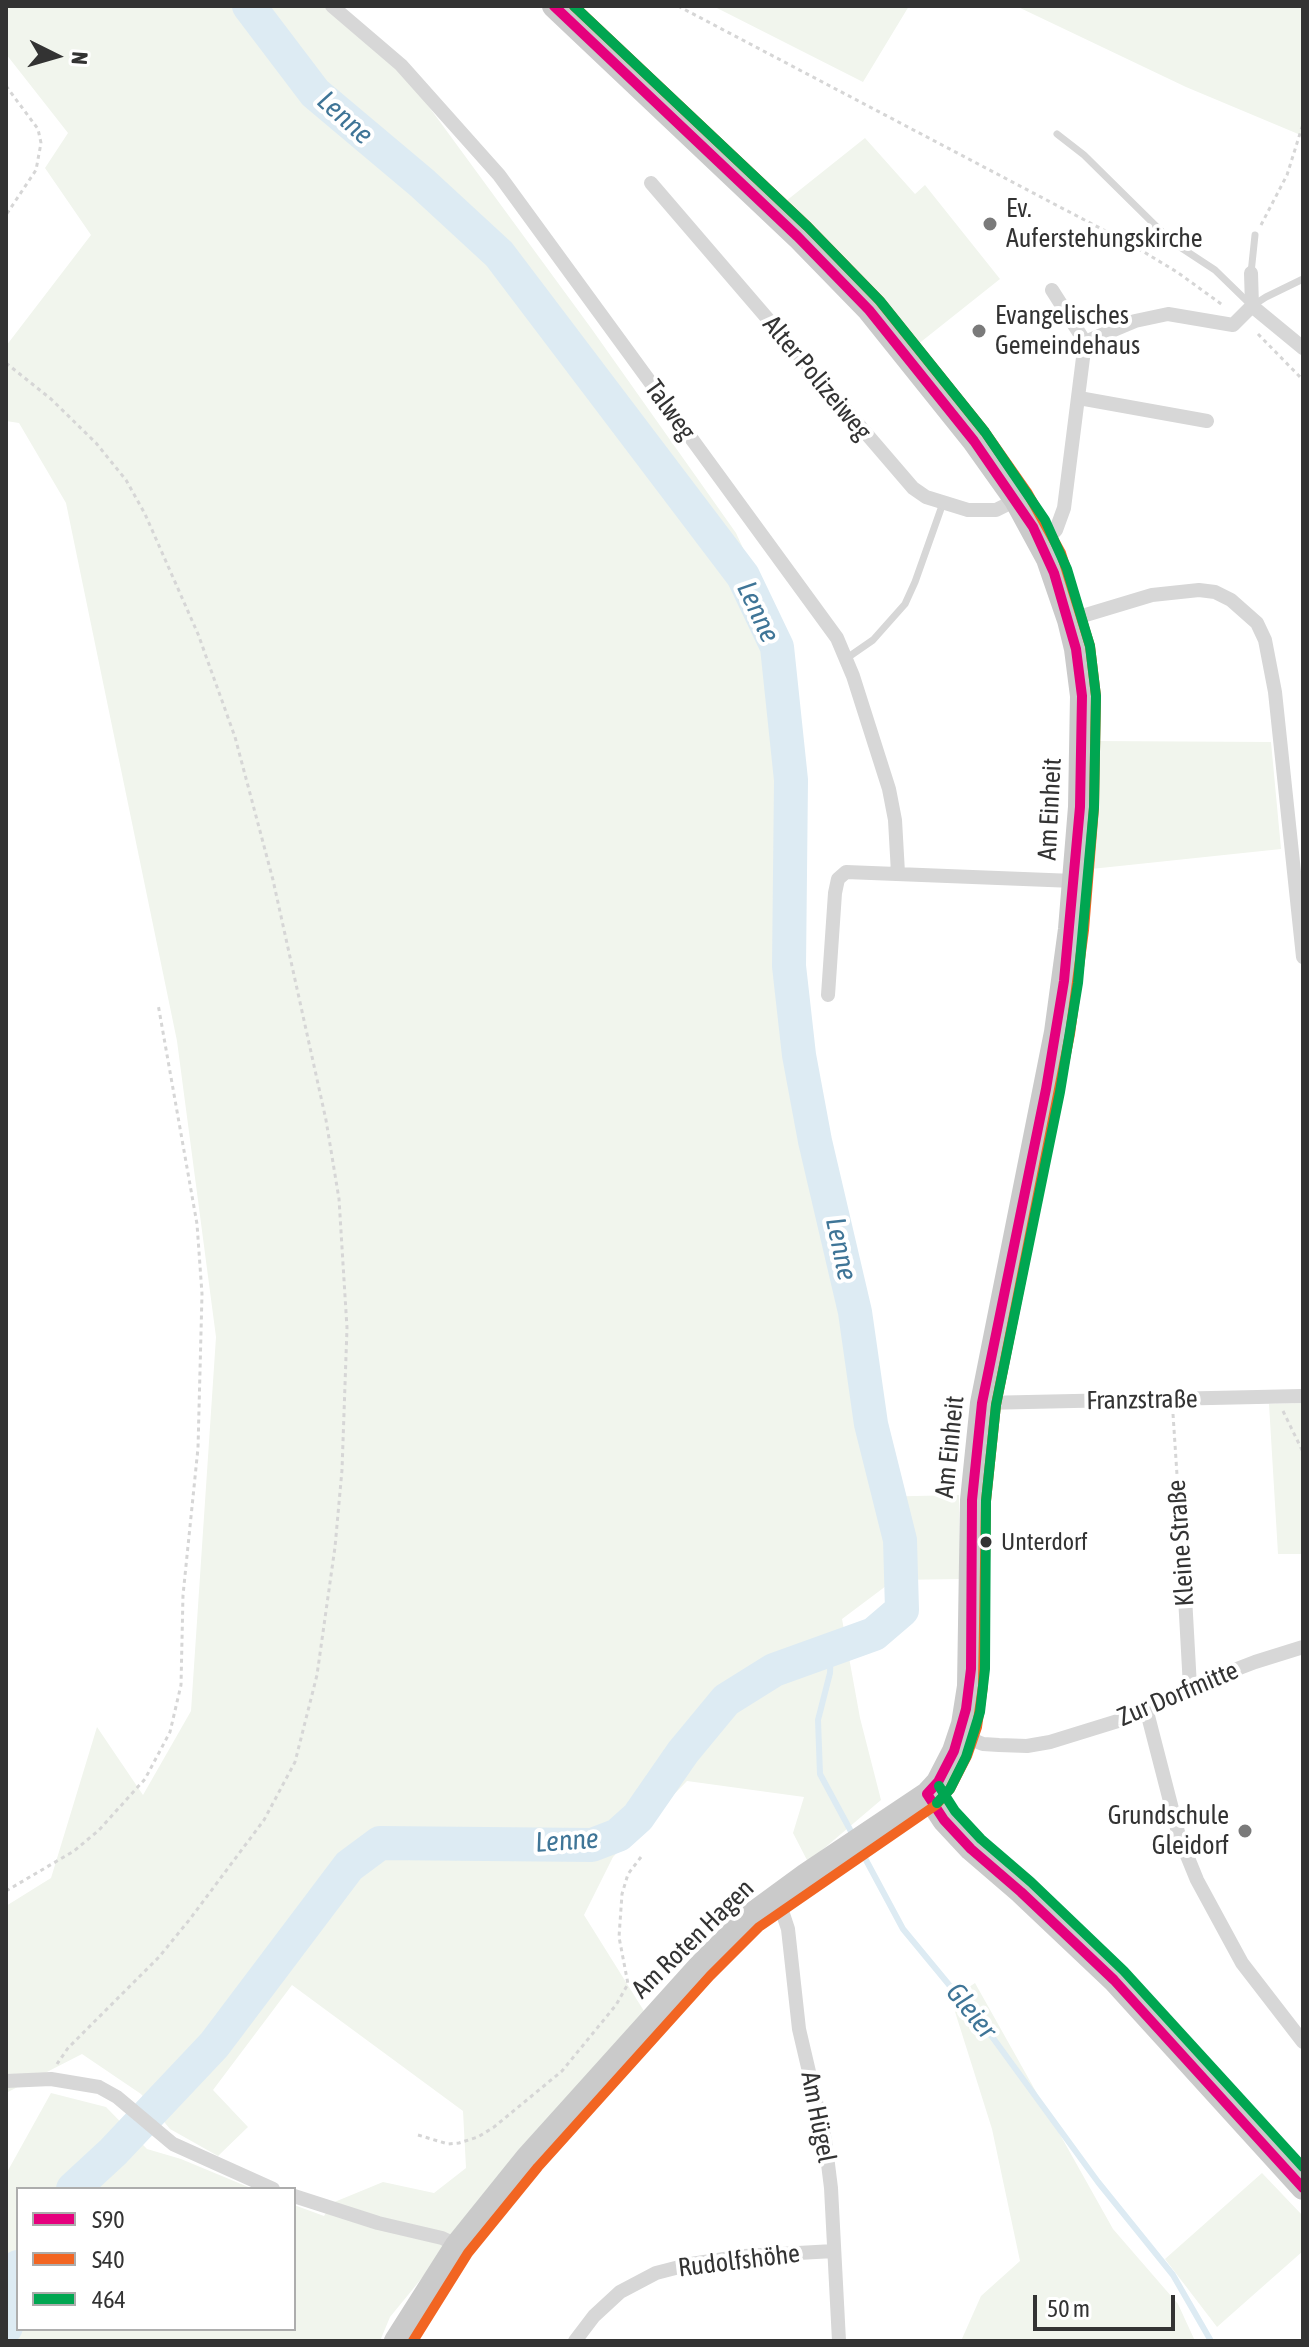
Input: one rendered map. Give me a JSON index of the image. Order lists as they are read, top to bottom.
{
  "streets": {
    "main road": ["Am Einheit", "Am Roten Hagen"],
    "street": [
      "Alter Polizeiweg",
      "Talweg",
      "Franzstraße",
      "Kleine Straße",
      "Zur Dorfmitte",
      "Am Hügel",
      "Rudolfshöhe"
    ]
  },
  "crossings": [
    ["Alter Polizeiweg", "Am Einheit"],
    ["Am Einheit", "Franzstraße"],
    ["Am Einheit", "Zur Dorfmitte"],
    ["Am Einheit", "Am Roten Hagen"],
    ["Franzstraße", "Kleine Straße"],
    ["Kleine Straße", "Zur Dorfmitte"],
    ["Am Roten Hagen", "Am Hügel"],
    ["Am Hügel", "Rudolfshöhe"]
  ],
  "water": ["Lenne", "Gleier"],
  "places": [
    "Ev. Auferstehungskirche",
    "Evangelisches Gemeindehaus",
    "Unterdorf",
    "Grundschule Gleidorf"
  ],
  "lines": ["transit line S90", "transit line S40", "transit line 464"],
  "legend": ["S90", "S40", "464"],
  "scale_bar": "50 m",
  "north": "right"
}
